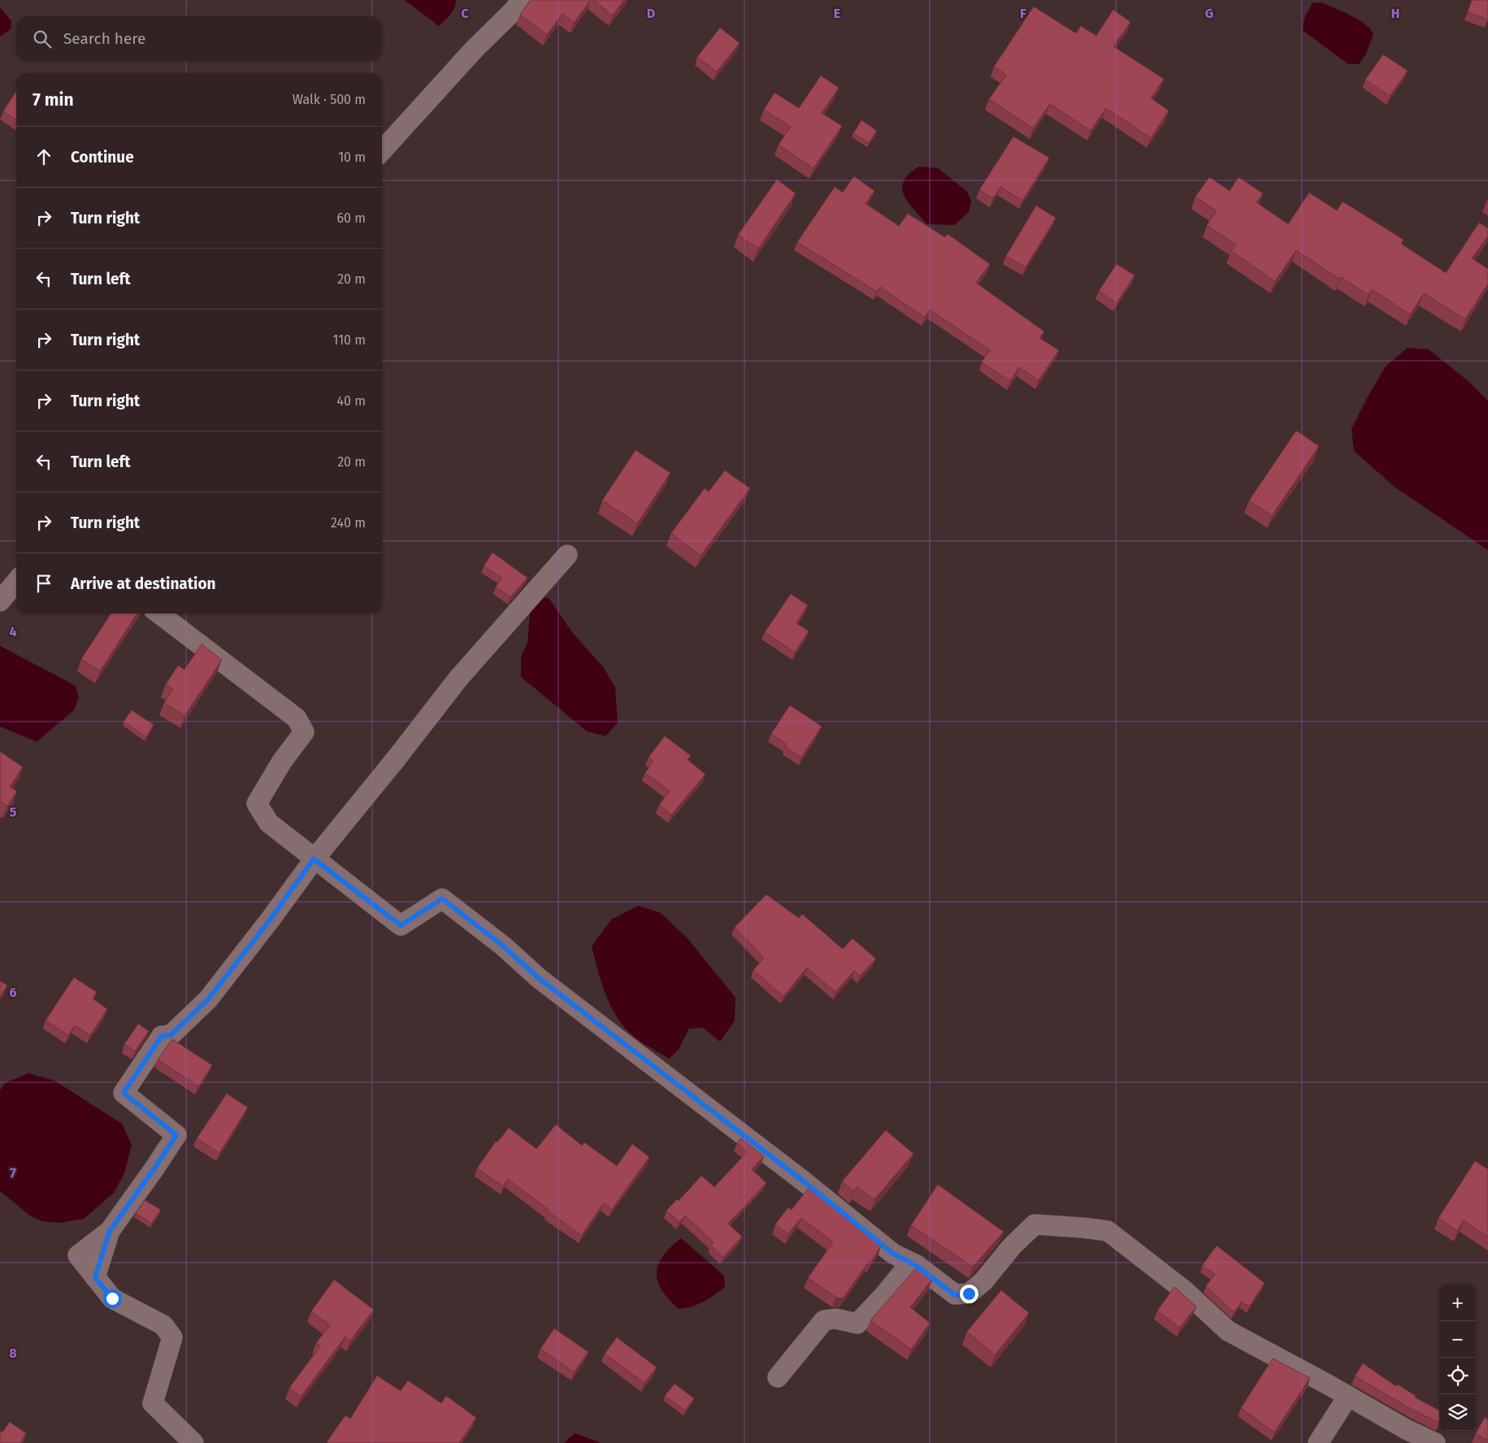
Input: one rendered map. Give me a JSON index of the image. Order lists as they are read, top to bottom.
{
  "page": {
    "search": "Search here",
    "heading": ["7 min", "Walk · 500 m"],
    "list": [
      ["Continue", "10 m"],
      ["Turn right", "60 m"],
      ["Turn left", "20 m"],
      ["Turn right", "110 m"],
      ["Turn right", "40 m"],
      ["Turn left", "20 m"],
      ["Turn right", "240 m"],
      "Arrive at destination"
    ],
    "map_buttons": ["+", "−"]
  },
  "grid": {
    "columns": [
      "C",
      "D",
      "E",
      "F",
      "G",
      "H"
    ],
    "rows": [
      "4",
      "5",
      "6",
      "7",
      "8"
    ]
  }
}
